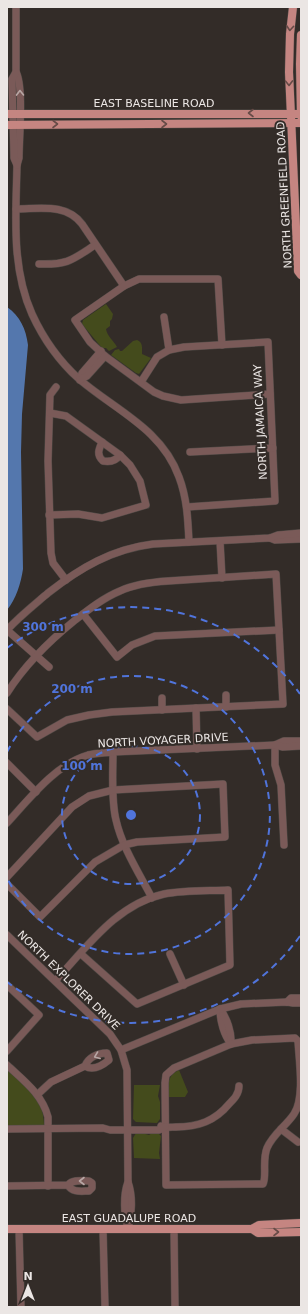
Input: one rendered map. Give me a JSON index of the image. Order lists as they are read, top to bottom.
{
  "streets": {
    "main road": ["EAST BASELINE ROAD", "NORTH GREENFIELD ROAD", "EAST GUADALUPE ROAD"],
    "street": ["NORTH JAMAICA WAY", "NORTH VOYAGER DRIVE", "NORTH EXPLORER DRIVE"]
  },
  "crossings": [
    ["EAST BASELINE ROAD", "NORTH GREENFIELD ROAD"],
    ["NORTH EXPLORER DRIVE", "EAST GUADALUPE ROAD"]
  ],
  "north": "top",
  "rings": ["300 m", "200 m", "100 m"]
}
